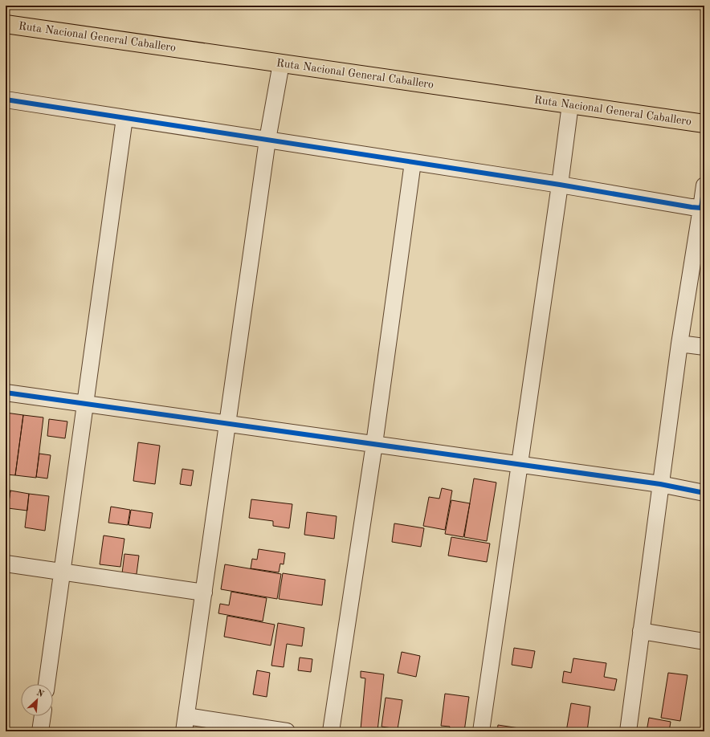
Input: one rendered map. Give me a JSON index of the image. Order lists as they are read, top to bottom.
{
  "streets": {
    "highway": ["Ruta Nacional General Caballero"]
  },
  "north": "top right"
}
